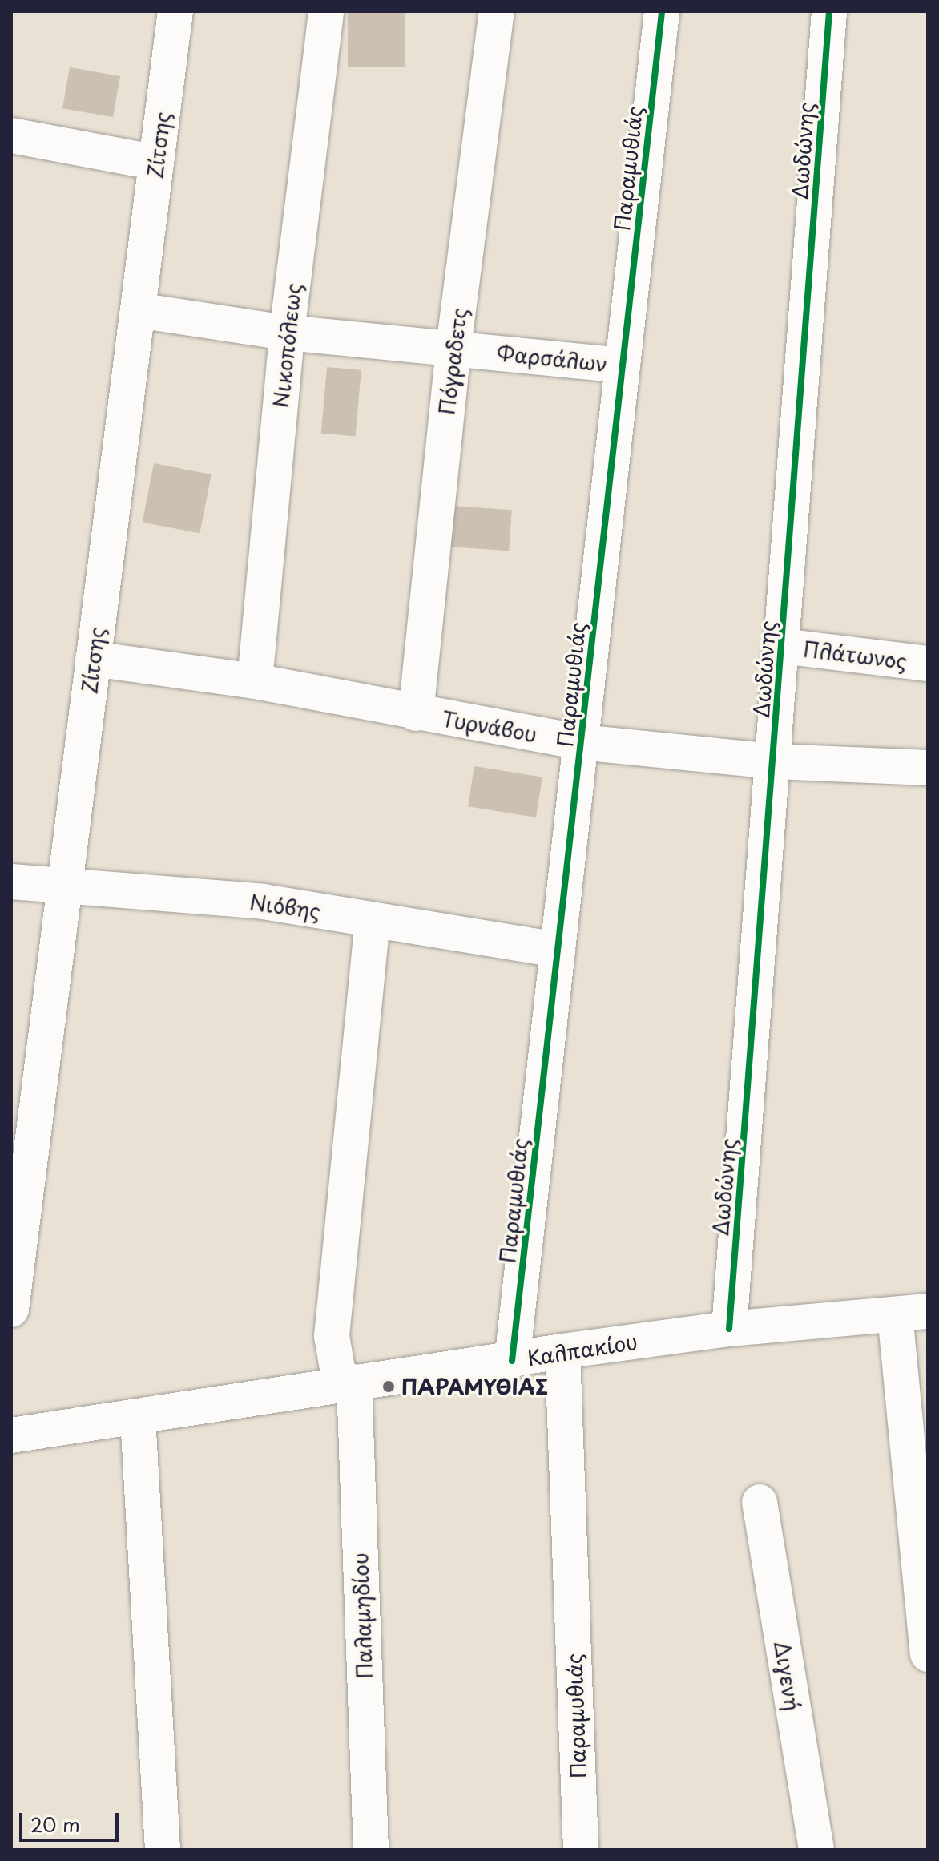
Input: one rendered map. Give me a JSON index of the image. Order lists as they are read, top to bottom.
{
  "streets": {
    "street": [
      "Ζίτσης",
      "Δωδώνης",
      "Παραμυθιάς",
      "Nικοπόλεως",
      "Φαρσάλων",
      "Πόγραδετς",
      "Πλάτωνος",
      "Τυρνάβου",
      "Νιόβης",
      "Καλπακίου",
      "Παλαμηδίου",
      "Διγενή"
    ]
  },
  "crossings": [
    ["Ζίτσης", "Φαρσάλων"],
    ["Ζίτσης", "Τυρνάβου"],
    ["Ζίτσης", "Νιόβης"],
    ["Δωδώνης", "Πλάτωνος"],
    ["Δωδώνης", "Τυρνάβου"],
    ["Δωδώνης", "Καλπακίου"],
    ["Παραμυθιάς", "Φαρσάλων"],
    ["Παραμυθιάς", "Τυρνάβου"],
    ["Παραμυθιάς", "Νιόβης"],
    ["Παραμυθιάς", "Καλπακίου"],
    ["Nικοπόλεως", "Φαρσάλων"],
    ["Nικοπόλεως", "Τυρνάβου"],
    ["Φαρσάλων", "Πόγραδετς"],
    ["Πόγραδετς", "Τυρνάβου"],
    ["Νιόβης", "Παλαμηδίου"],
    ["Καλπακίου", "Παλαμηδίου"]
  ],
  "places": ["ΠΑΡΑΜΥΘΙΑΣ"],
  "scale_bar": "20 m"
}
